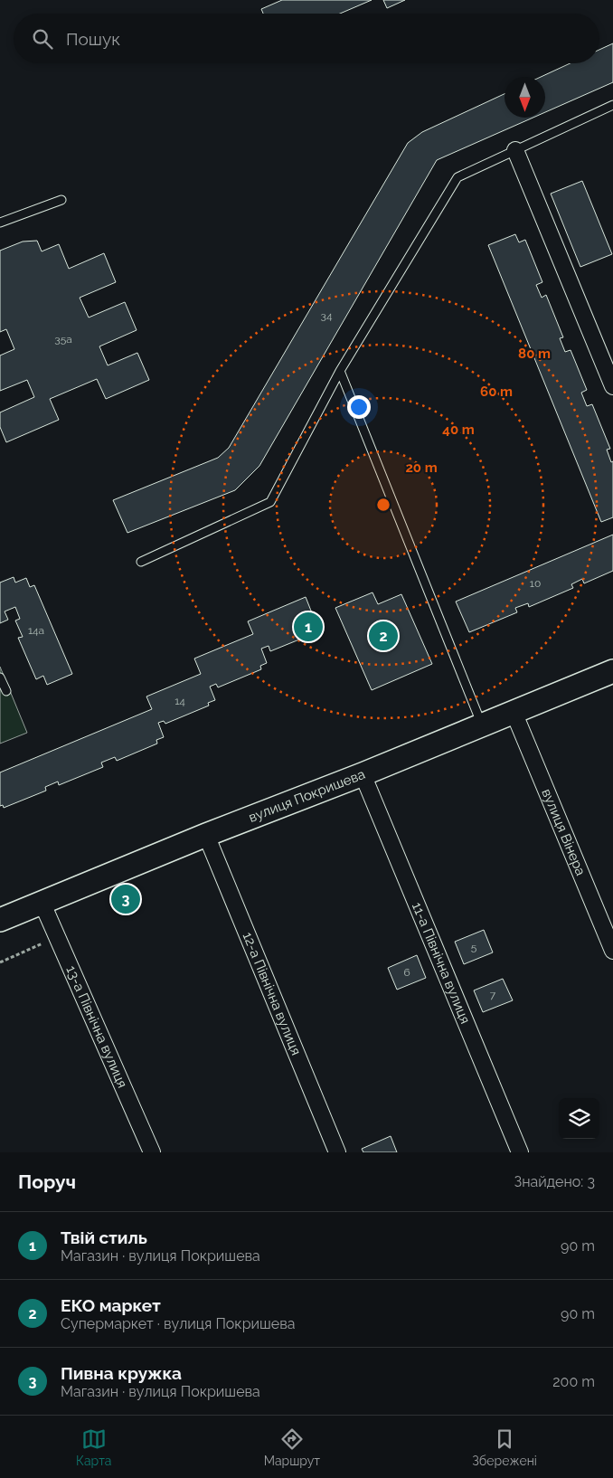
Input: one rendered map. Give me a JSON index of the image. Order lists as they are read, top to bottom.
{
  "streets": {
    "street": [
      "вулиця Покришева",
      "вулиця Вінера",
      "11-а Північна вулиця",
      "12-а Північна вулиця",
      "13-а Північна вулиця"
    ]
  },
  "crossings": [
    ["вулиця Покришева", "вулиця Вінера"],
    ["вулиця Покришева", "11-а Північна вулиця"],
    ["вулиця Покришева", "12-а Північна вулиця"],
    ["вулиця Покришева", "13-а Північна вулиця"]
  ],
  "house_numbers": [
    "34",
    "35а",
    "10",
    "14а",
    "14",
    "5",
    "6",
    "7"
  ],
  "north": "bottom",
  "page": {
    "search": "Пошук",
    "pins": ["1", "2", "3"],
    "heading": ["Поруч", "Знайдено: 3"],
    "list": [
      {
        "mark": "1",
        "name": "Твій стиль",
        "note": "Магазин · вулиця Покришева",
        "value": "90 m"
      },
      {
        "mark": "2",
        "name": "ЕКО маркет",
        "note": "Супермаркет · вулиця Покришева",
        "value": "90 m"
      },
      {
        "mark": "3",
        "name": "Пивна кружка",
        "note": "Магазин · вулиця Покришева",
        "value": "200 m"
      }
    ],
    "nav": ["Карта", "Маршрут", "Збережені"]
  },
  "rings": [
    "80 m",
    "60 m",
    "40 m",
    "20 m"
  ]
}
